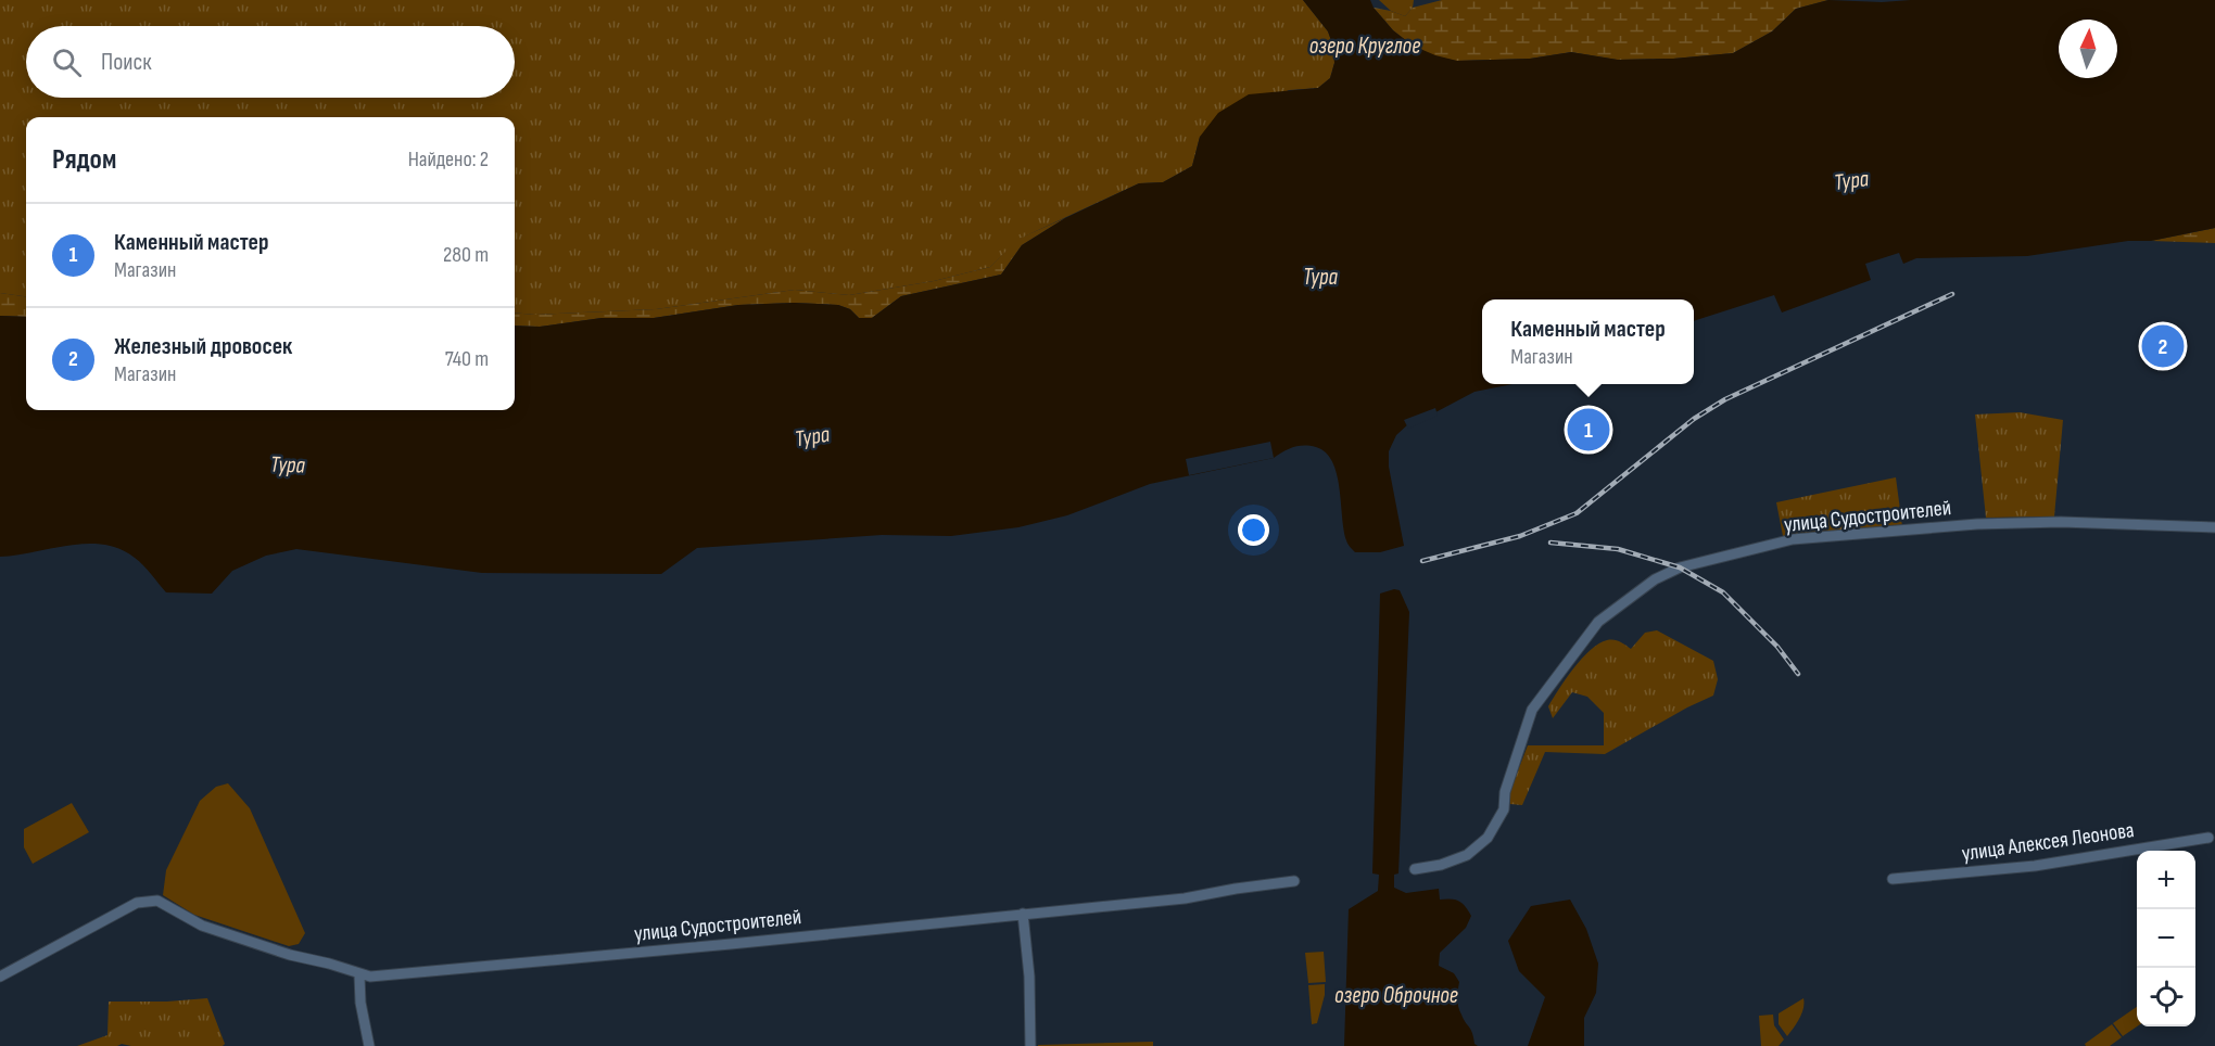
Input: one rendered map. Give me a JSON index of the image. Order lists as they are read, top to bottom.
{
  "streets": {
    "street": ["улица Судостроителей", "улица Алексея Леонова"]
  },
  "water": ["озеро Круглое", "Тура", "озеро Оброчное"],
  "north": "top",
  "page": {
    "search": "Поиск",
    "heading": ["Рядом", "Найдено: 2"],
    "list": [
      {
        "mark": "1",
        "name": "Каменный мастер",
        "note": "Магазин",
        "value": "280 m"
      },
      {
        "mark": "2",
        "name": "Железный дровосек",
        "note": "Магазин",
        "value": "740 m"
      }
    ],
    "popup": ["Каменный мастер", "Магазин"],
    "pins": ["2", "1"],
    "map_buttons": ["+", "−"]
  }
}
